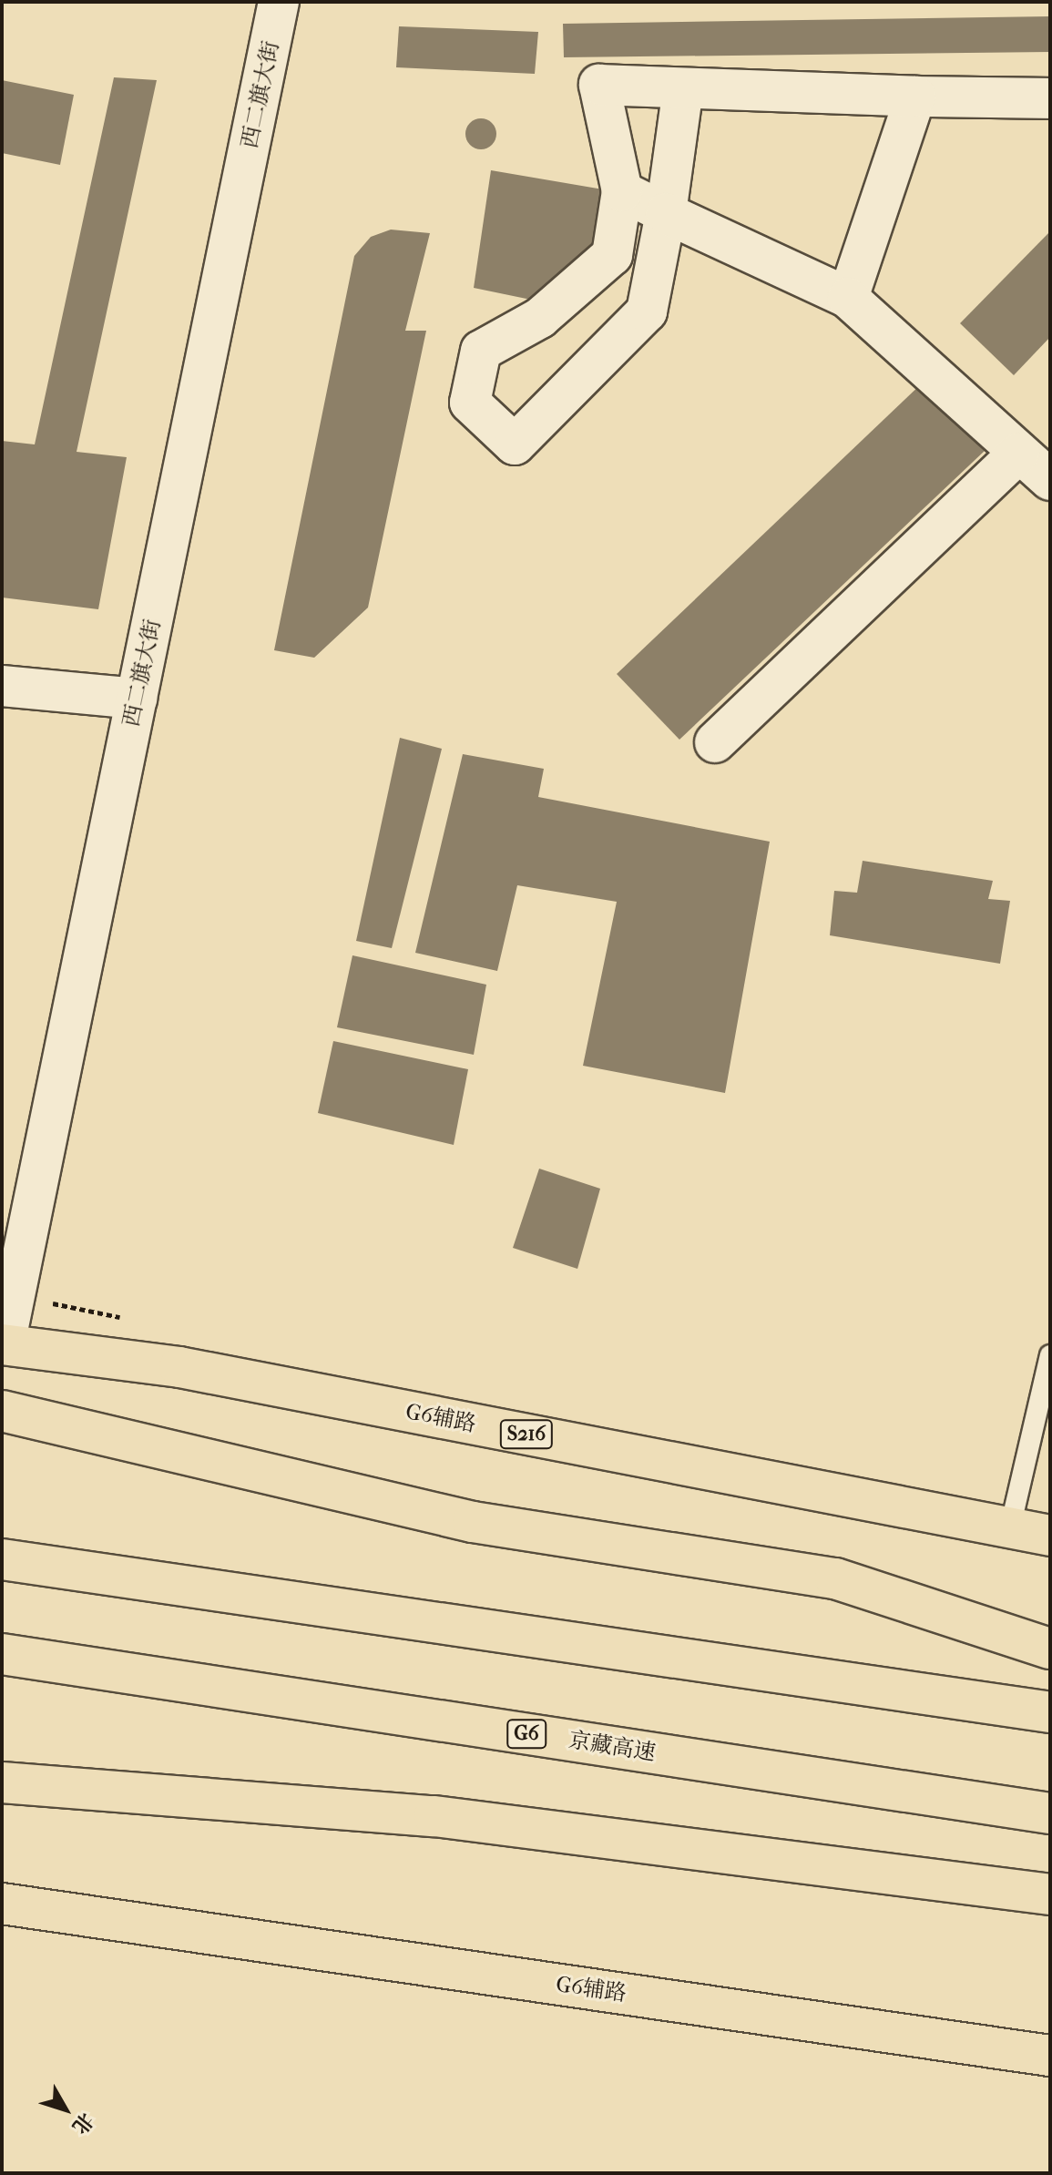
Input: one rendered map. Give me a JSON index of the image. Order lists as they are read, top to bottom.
{
  "streets": {
    "main road": [
      "G6辅路",
      "S216",
      "G6",
      "京藏高速"
    ],
    "street": ["西二旗大街"]
  },
  "crossings": [
    ["西二旗大街", "G6辅路"]
  ],
  "north": "bottom right"
}
